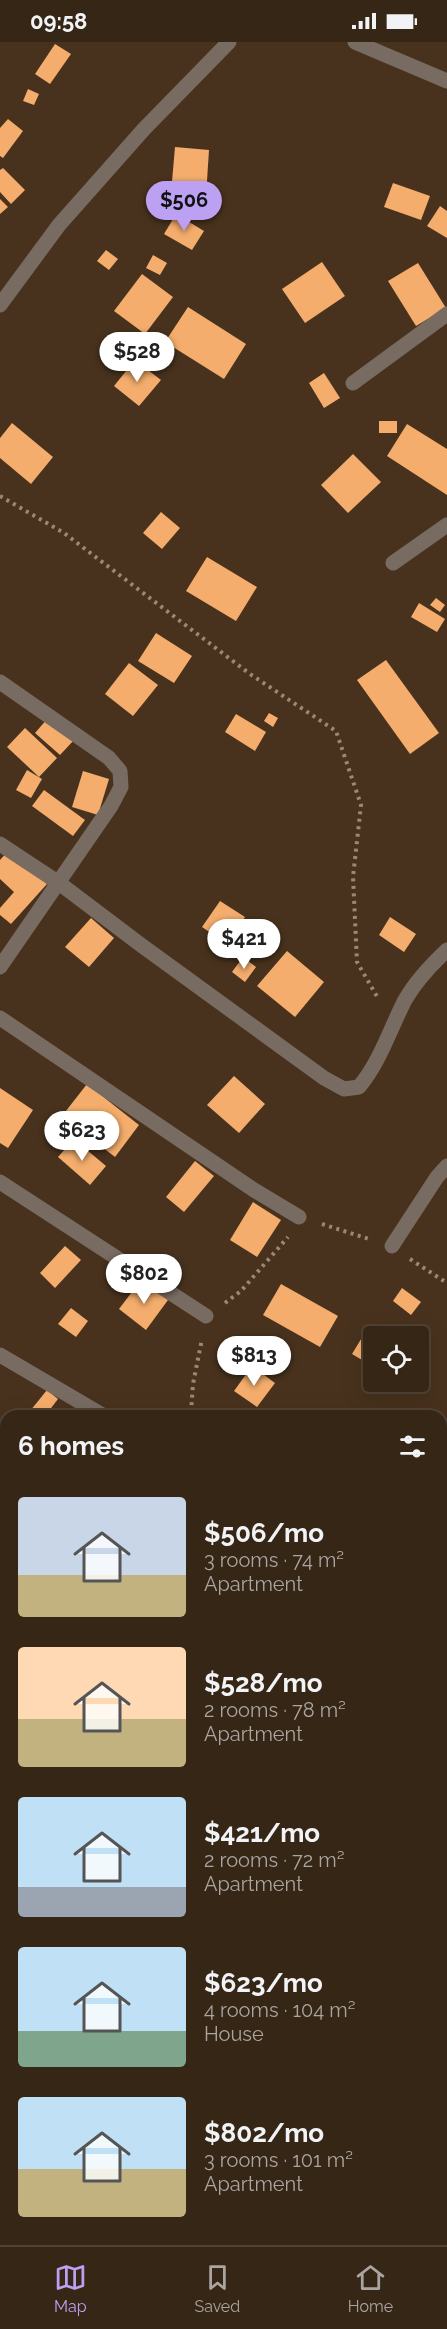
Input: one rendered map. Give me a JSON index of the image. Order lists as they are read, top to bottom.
{
  "page": {
    "status": "09:58",
    "price": [
      "$506",
      "$528",
      "$421",
      "$623",
      "$802",
      "$813"
    ],
    "heading": "6 homes",
    "list": [
      {
        "name": "$506/mo",
        "note": "3 rooms · 74 m² · Apartment"
      },
      {
        "name": "$528/mo",
        "note": "2 rooms · 78 m² · Apartment"
      },
      {
        "name": "$421/mo",
        "note": "2 rooms · 72 m² · Apartment"
      },
      {
        "name": "$623/mo",
        "note": "4 rooms · 104 m² · House"
      },
      {
        "name": "$802/mo",
        "note": "3 rooms · 101 m² · Apartment"
      }
    ],
    "tabs": ["Map", "Saved", "Home"]
  }
}
